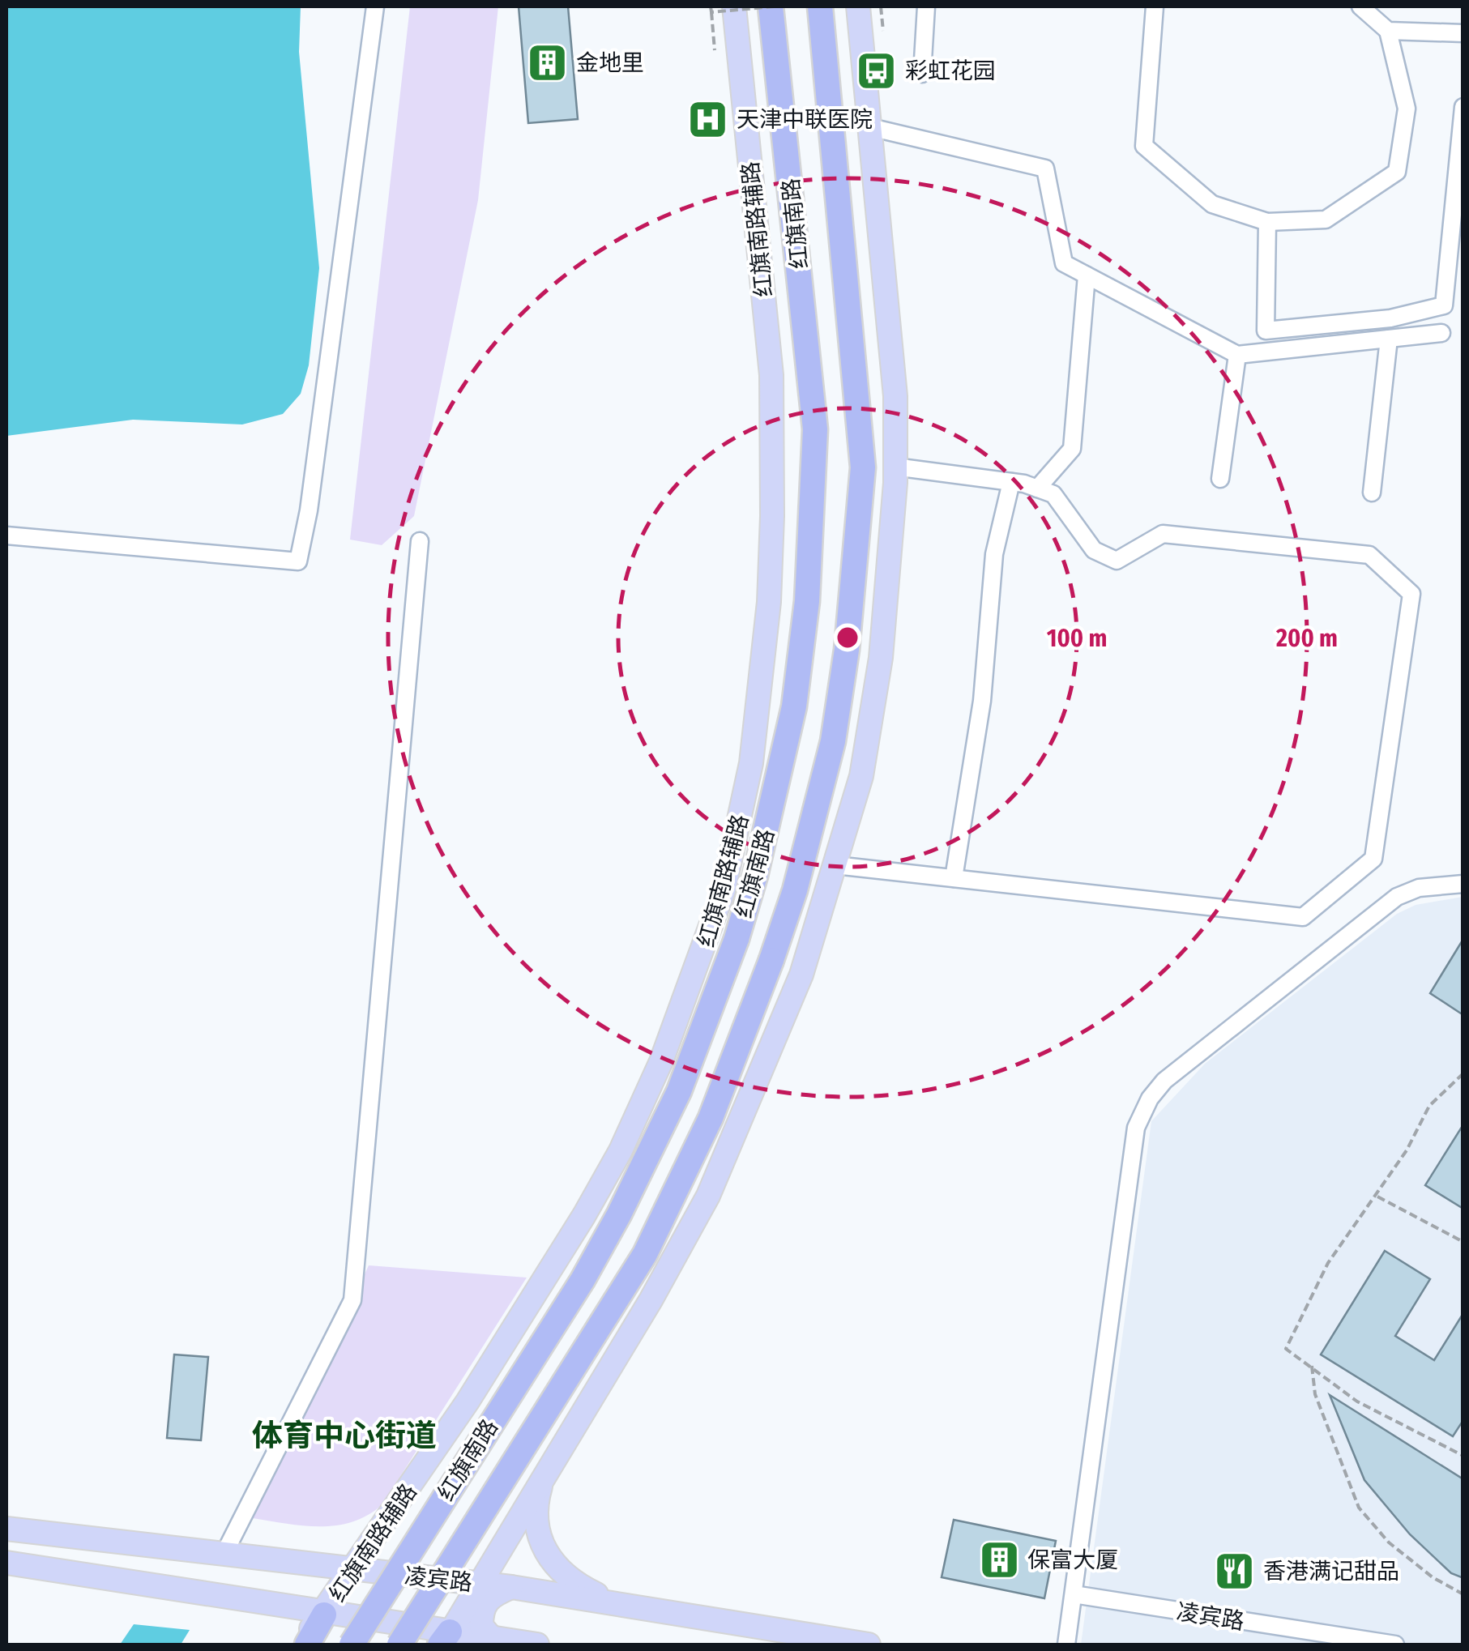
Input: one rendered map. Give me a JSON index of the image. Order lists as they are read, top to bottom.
{
  "streets": {
    "highway": ["红旗南路"],
    "main road": ["红旗南路辅路", "凌宾路"]
  },
  "crossings": [
    ["红旗南路辅路", "凌宾路"]
  ],
  "districts": ["体育中心街道"],
  "places": {
    "building": ["金地里", "保富大厦"],
    "bus stop": ["彩虹花园"],
    "hospital": ["天津中联医院"],
    "restaurant": ["香港满记甜品"]
  },
  "rings": ["100 m", "200 m"]
}
